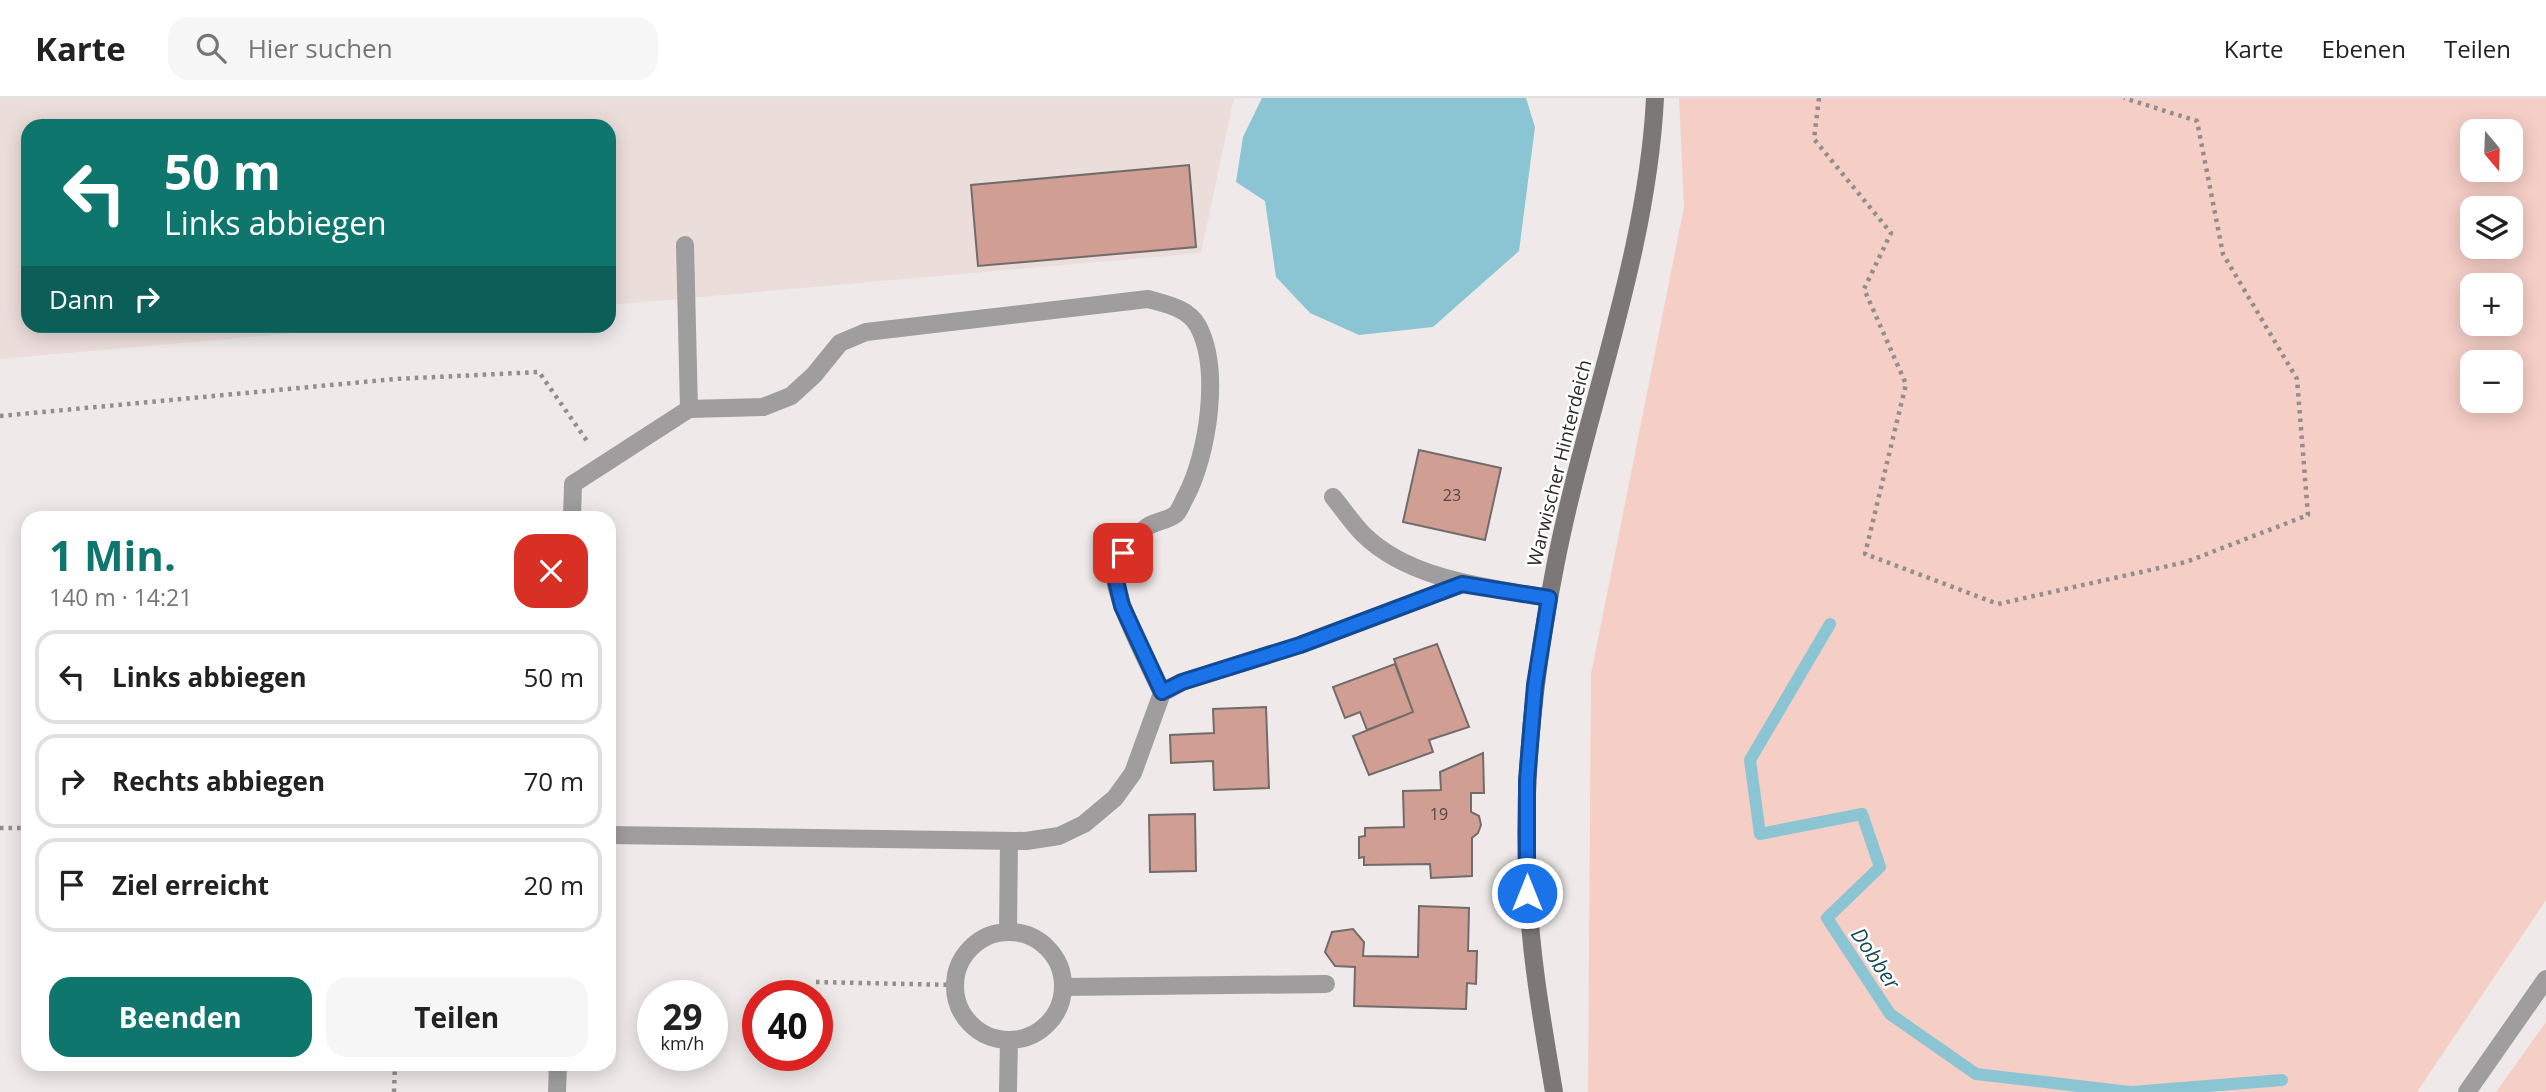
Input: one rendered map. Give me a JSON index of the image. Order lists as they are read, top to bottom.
{
  "streets": {
    "street": ["Warwischer Hinterdeich"]
  },
  "water": ["Dobber"],
  "house_numbers": ["23", "19"],
  "north": "bottom",
  "page": {
    "header": "Karte",
    "search": "Hier suchen",
    "nav": ["Karte", "Ebenen", "Teilen"],
    "map_buttons": ["+", "−"],
    "turn": ["50 m", "Links abbiegen"],
    "then": "Dann",
    "heading": ["1 Min.", "140 m · 14:21"],
    "list": [
      {
        "name": "Links abbiegen",
        "value": "50 m"
      },
      {
        "name": "Rechts abbiegen",
        "value": "70 m"
      },
      {
        "name": "Ziel erreicht",
        "value": "20 m"
      }
    ],
    "buttons": ["Beenden", "Teilen"],
    "speed": "29 km/h",
    "limit": "40"
  }
}
